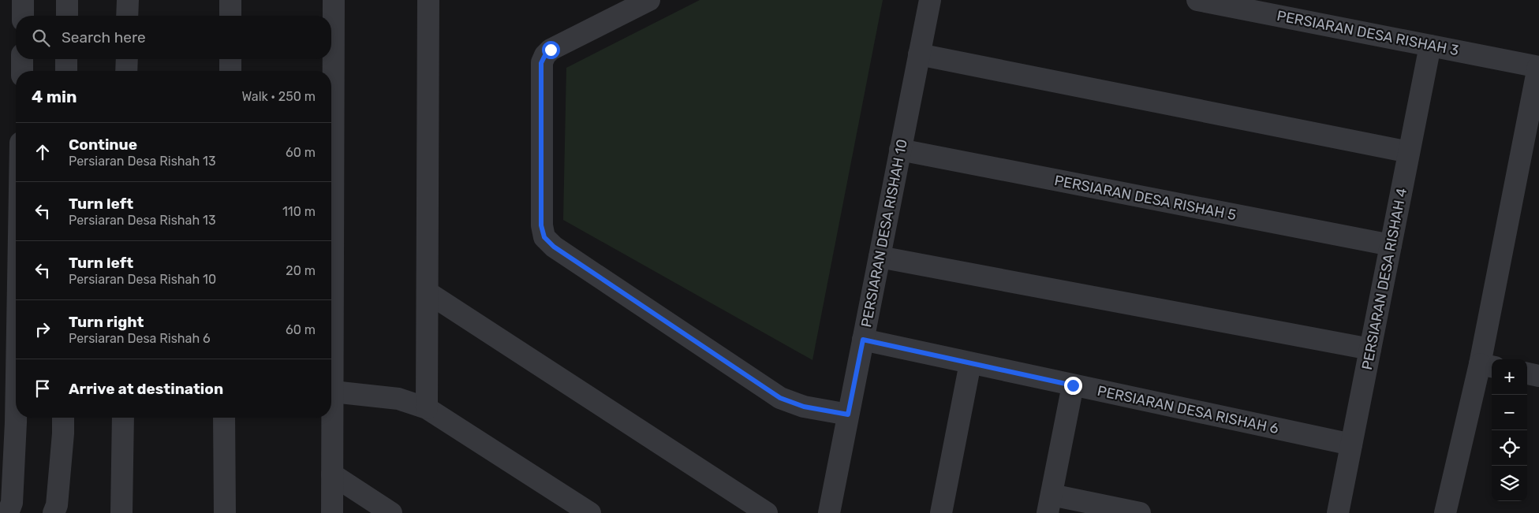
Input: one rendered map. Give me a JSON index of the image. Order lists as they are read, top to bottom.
{
  "streets": {
    "street": [
      "PERSIARAN DESA RISHAH 3",
      "PERSIARAN DESA RISHAH 5",
      "PERSIARAN DESA RISHAH 10",
      "PERSIARAN DESA RISHAH 4",
      "PERSIARAN DESA RISHAH 6"
    ]
  },
  "crossings": [
    ["PERSIARAN DESA RISHAH 3", "PERSIARAN DESA RISHAH 4"],
    ["PERSIARAN DESA RISHAH 5", "PERSIARAN DESA RISHAH 10"],
    ["PERSIARAN DESA RISHAH 5", "PERSIARAN DESA RISHAH 4"],
    ["PERSIARAN DESA RISHAH 10", "PERSIARAN DESA RISHAH 6"],
    ["PERSIARAN DESA RISHAH 4", "PERSIARAN DESA RISHAH 6"]
  ],
  "page": {
    "search": "Search here",
    "heading": ["4 min", "Walk · 250 m"],
    "list": [
      ["Continue", "Persiaran Desa Rishah 13", "60 m"],
      ["Turn left", "Persiaran Desa Rishah 13", "110 m"],
      ["Turn left", "Persiaran Desa Rishah 10", "20 m"],
      ["Turn right", "Persiaran Desa Rishah 6", "60 m"],
      "Arrive at destination"
    ],
    "map_buttons": ["+", "−"]
  }
}
